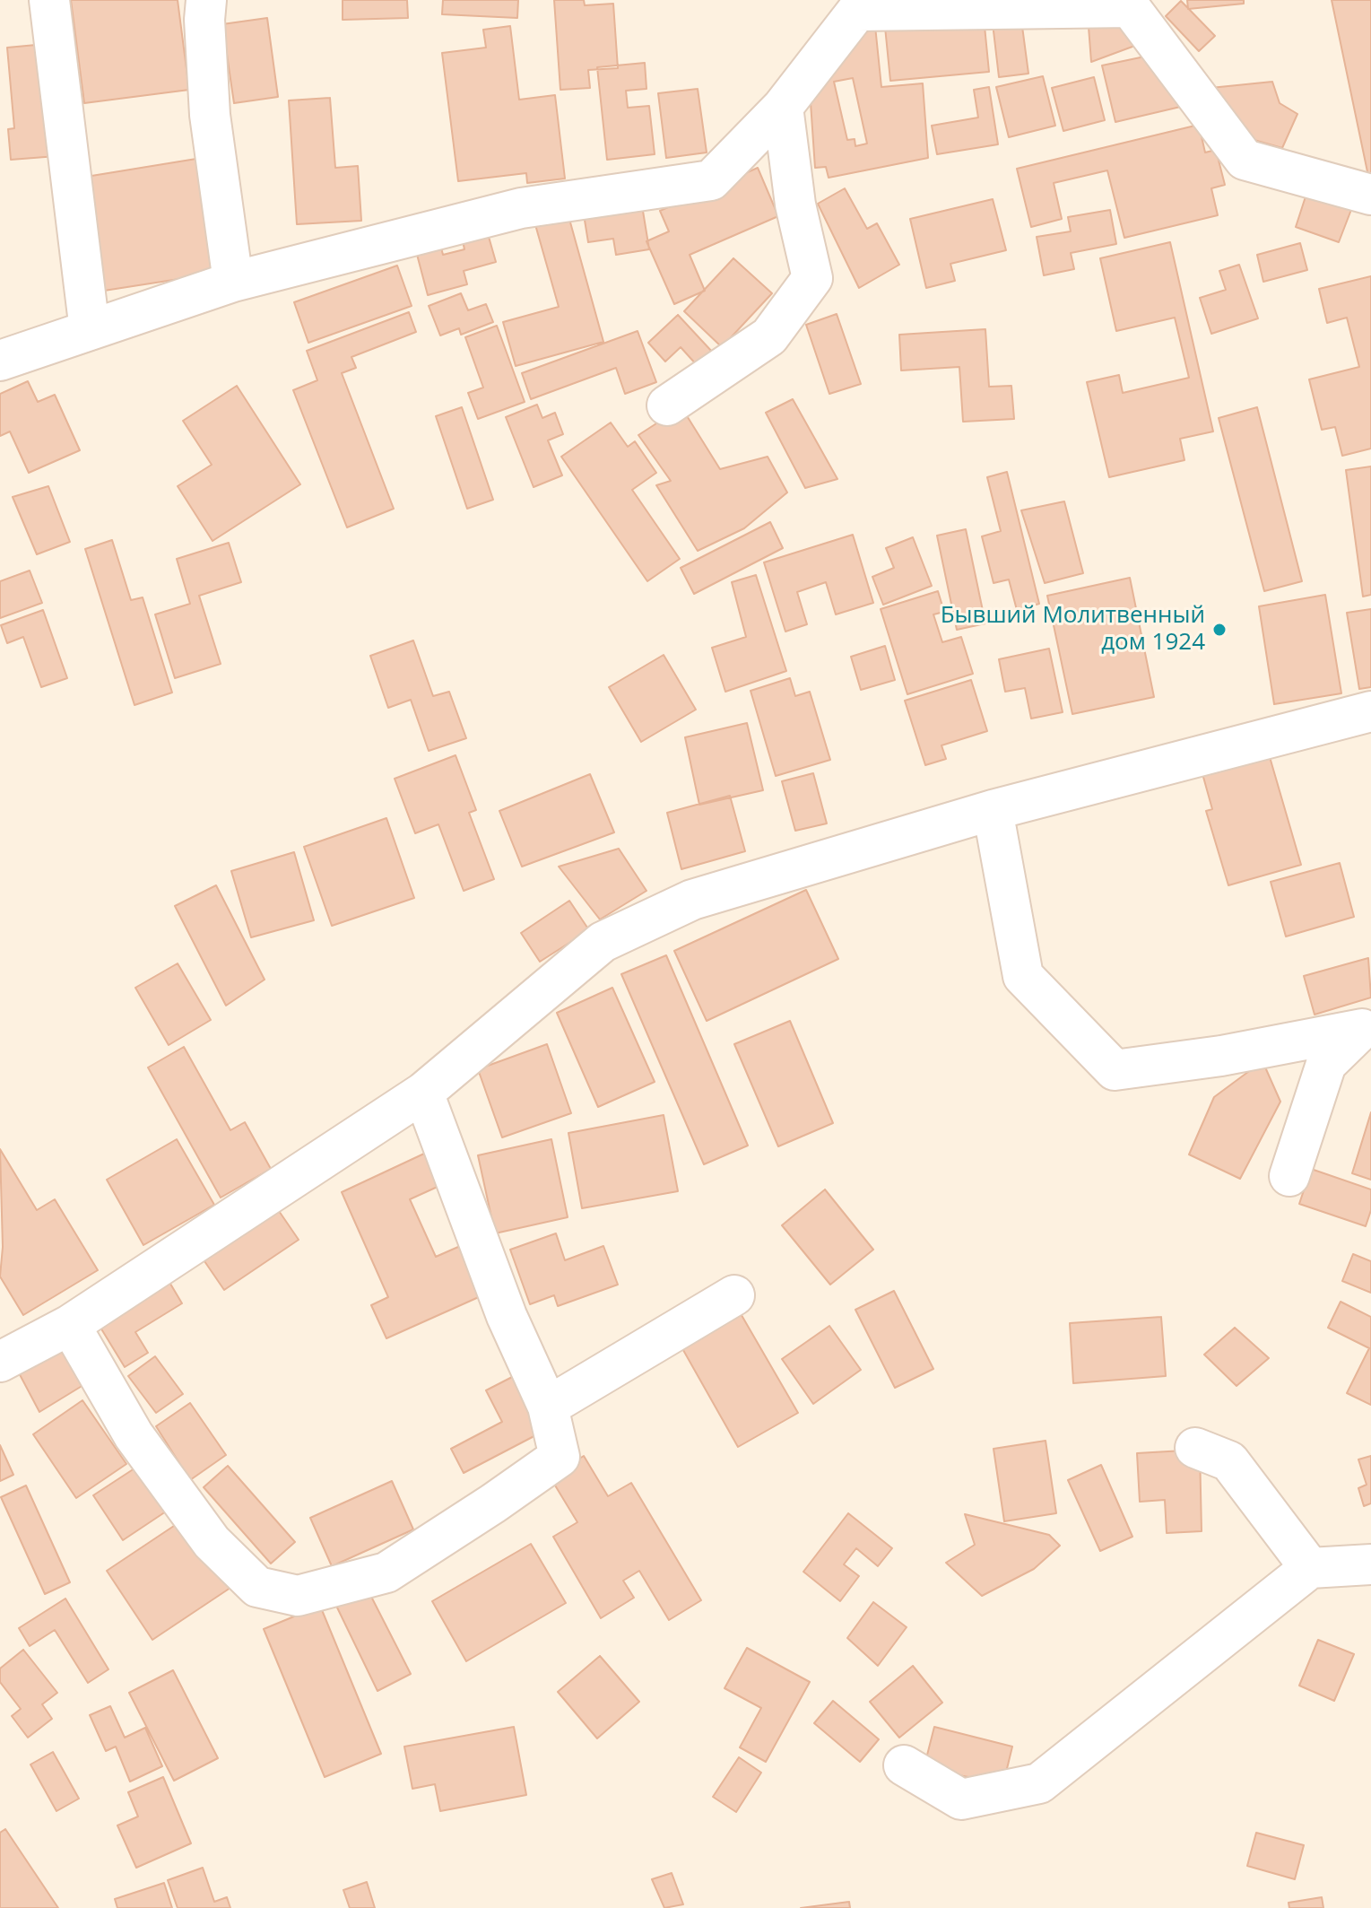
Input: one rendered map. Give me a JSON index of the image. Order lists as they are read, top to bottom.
{
  "places": ["Бывший Молитвенный дом 1924"]
}
